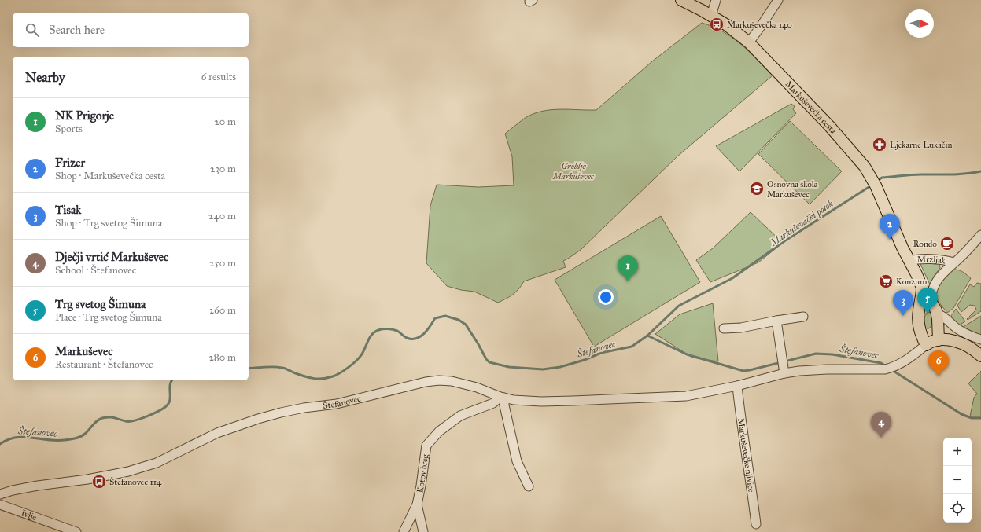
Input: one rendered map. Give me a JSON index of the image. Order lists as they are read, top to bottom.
{
  "streets": {
    "main road": ["Markuševečka cesta"],
    "street": [
      "Mrzljak",
      "Štefanovec",
      "Markuševečke njivice",
      "Kotov breg",
      "Ivlje"
    ]
  },
  "crossings": [
    ["Markuševečka cesta", "Mrzljak"],
    ["Štefanovec", "Markuševečke njivice"],
    ["Štefanovec", "Kotov breg"]
  ],
  "water": ["Markuševački potok", "Štefanovec"],
  "parks": ["Groblje Markuševec"],
  "places": {
    "bus stop": ["Markuševečka 140", "Štefanovec 114"],
    "pharmacy": ["Ljekarne Lukačin"],
    "school or university": ["Osnovna škola Markuševec"],
    "cafe": ["Rondo"],
    "supermarket": ["Konzum"]
  },
  "north": "right",
  "page": {
    "search": "Search here",
    "heading": ["Nearby", "6 results"],
    "list": [
      {
        "mark": "1",
        "name": "NK Prigorje",
        "note": "Sports",
        "value": "20 m"
      },
      {
        "mark": "2",
        "name": "Frizer",
        "note": "Shop · Markuševečka cesta",
        "value": "230 m"
      },
      {
        "mark": "3",
        "name": "Tisak",
        "note": "Shop · Trg svetog Šimuna",
        "value": "240 m"
      },
      {
        "mark": "4",
        "name": "Dječji vrtić Markuševec",
        "note": "School · Štefanovec",
        "value": "250 m"
      },
      {
        "mark": "5",
        "name": "Trg svetog Šimuna",
        "note": "Place · Trg svetog Šimuna",
        "value": "260 m"
      },
      {
        "mark": "6",
        "name": "Markuševec",
        "note": "Restaurant · Štefanovec",
        "value": "280 m"
      }
    ],
    "pins": [
      "2",
      "1",
      "5",
      "3",
      "6",
      "4"
    ],
    "map_buttons": ["+", "−"]
  }
}
